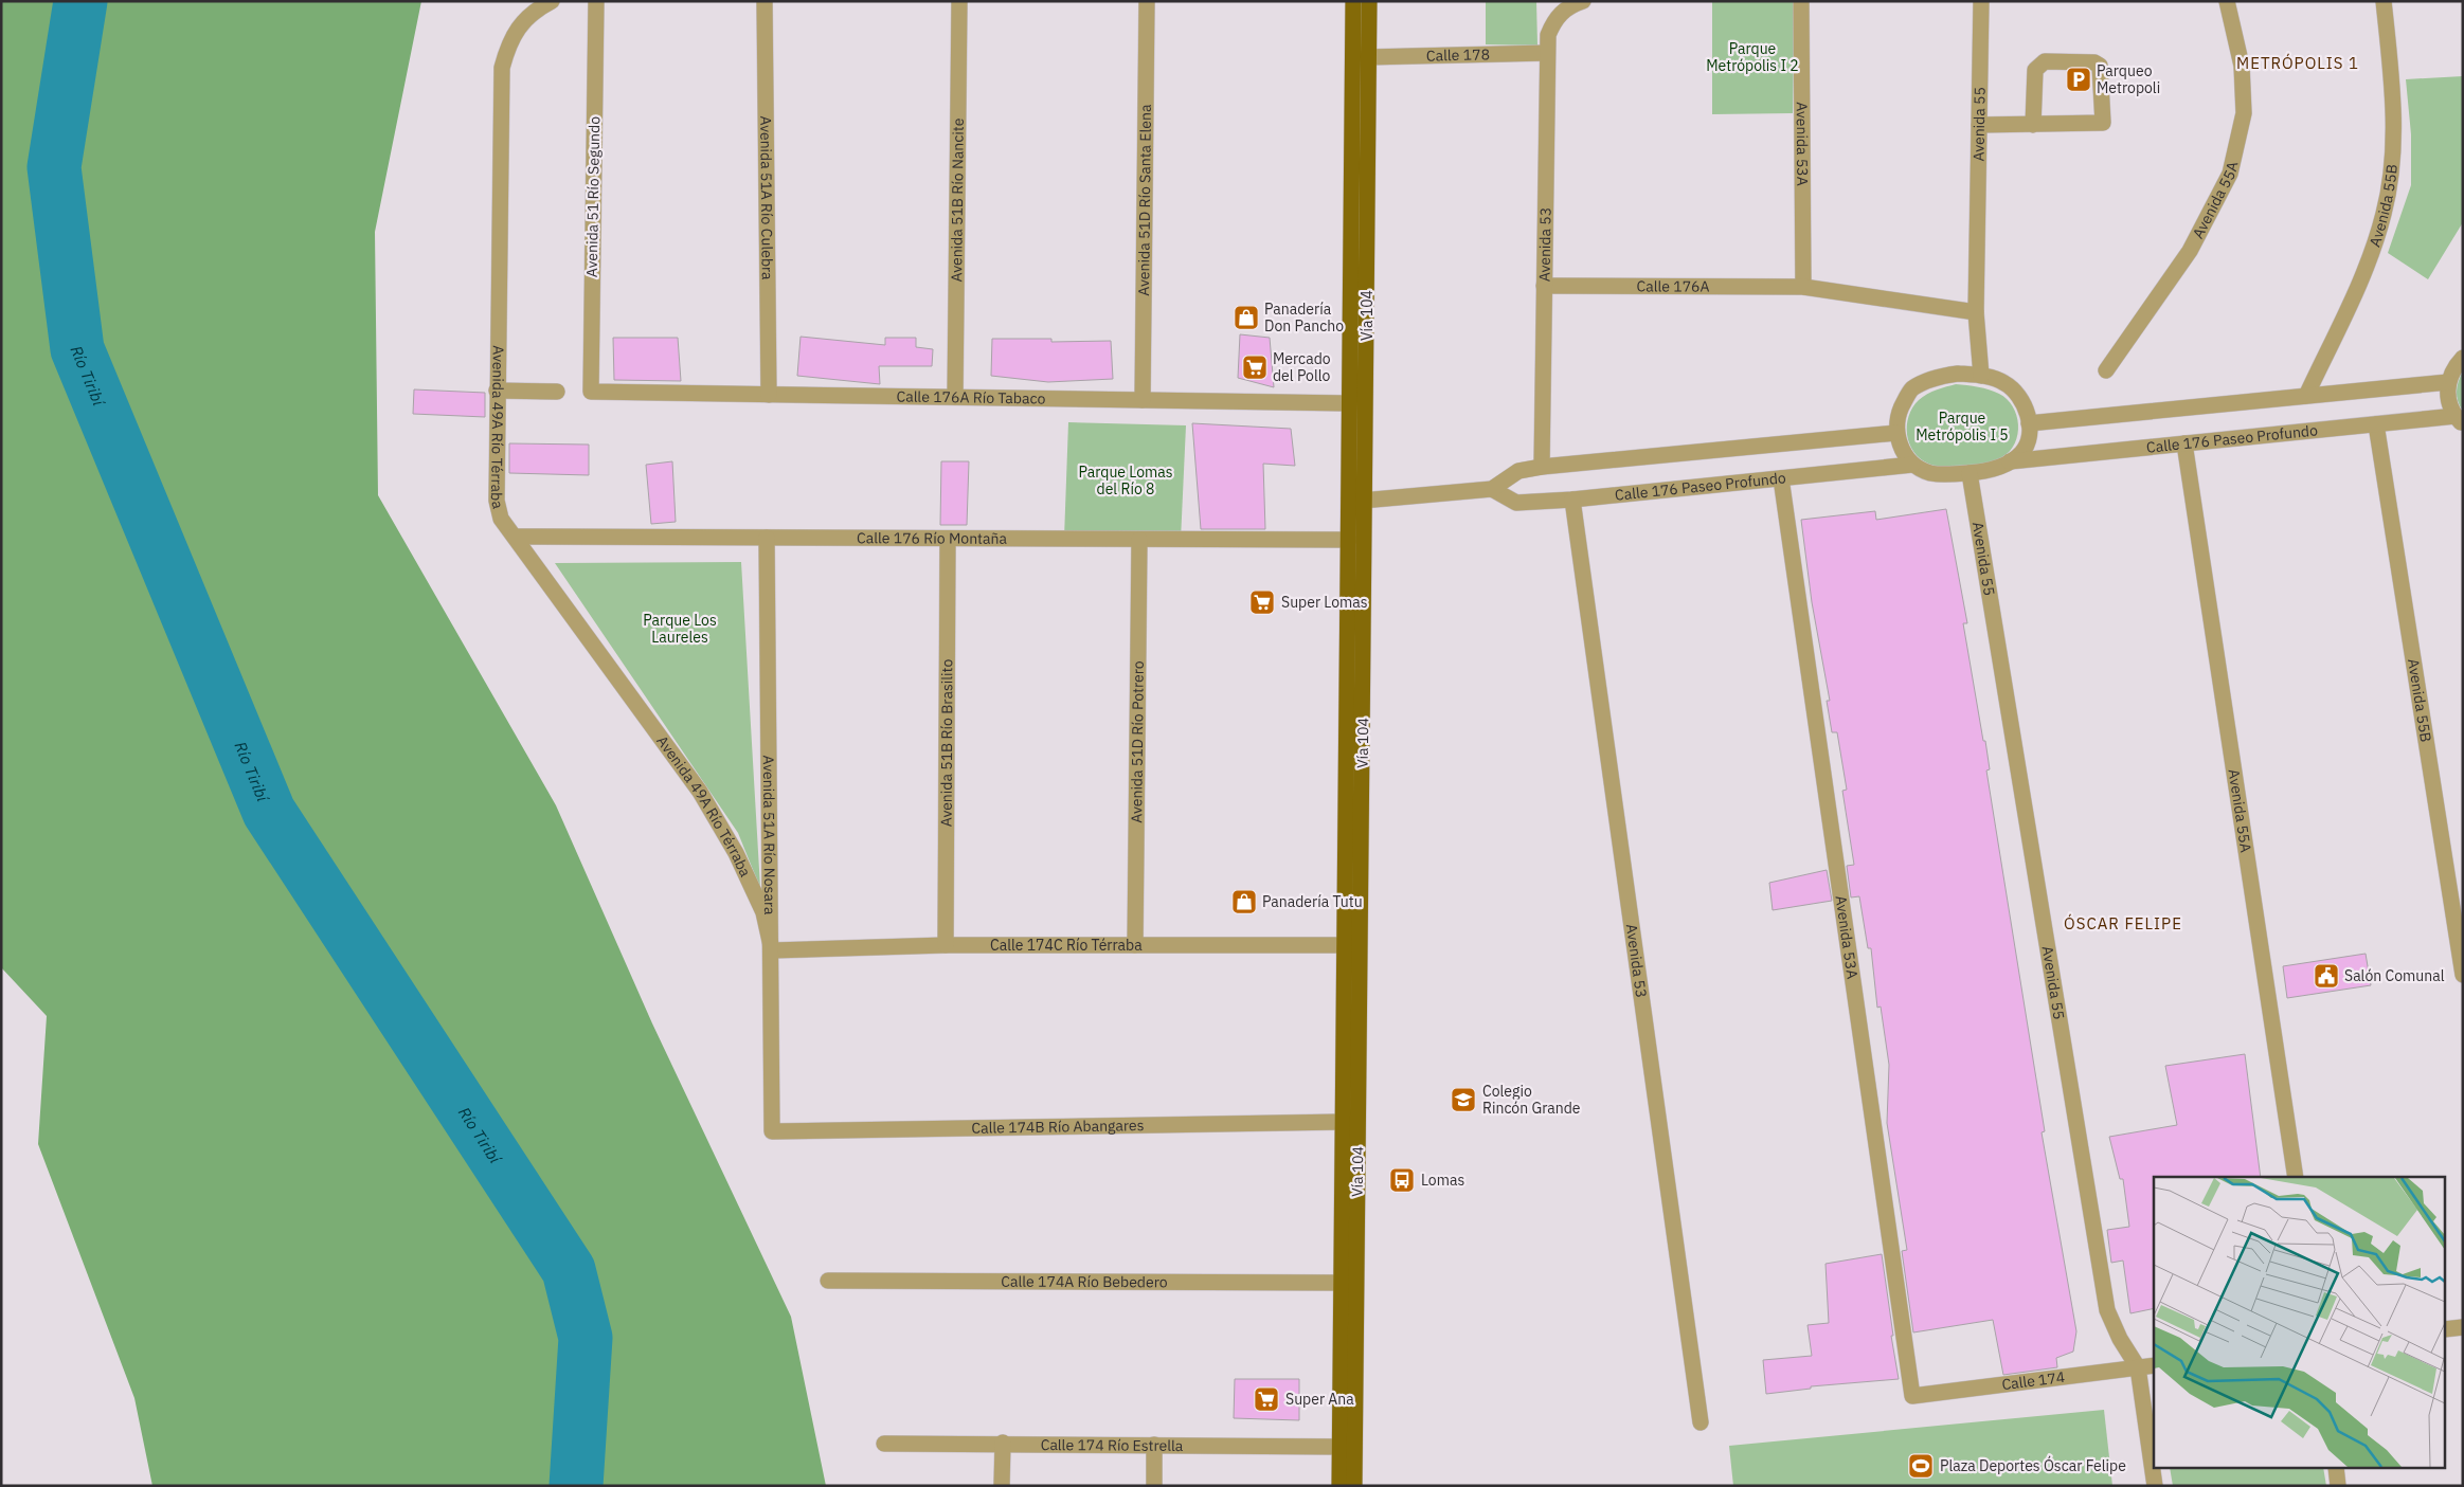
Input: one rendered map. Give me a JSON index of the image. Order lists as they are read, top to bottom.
{
  "streets": {
    "main road": ["Vía 104"],
    "street": [
      "Calle 178",
      "Avenida 55",
      "Avenida 53A",
      "Avenida 51 Río Segundo",
      "Avenida 51A Río Culebra",
      "Avenida 55A",
      "Avenida 51B Río Nancite",
      "Avenida 51D Río Santa Elena",
      "Avenida 55B",
      "Avenida 53",
      "Calle 176A",
      "Calle 176A Río Tabaco",
      "Avenida 49A Río Térraba",
      "Calle 176 Paseo Profundo",
      "Calle 176 Río Montaña",
      "Avenida 51B Río Brasilito",
      "Avenida 51D Río Potrero",
      "Avenida 51A Río Nosara",
      "Calle 174C Río Térraba",
      "Calle 174B Río Abangares",
      "Calle 174A Río Bebedero",
      "Calle 174",
      "Calle 174 Río Estrella"
    ]
  },
  "crossings": [
    ["Calle 178", "Avenida 53"],
    ["Calle 178", "Vía 104"],
    ["Avenida 55", "Calle 176A"],
    ["Avenida 55", "Calle 176 Paseo Profundo"],
    ["Avenida 55", "Calle 174"],
    ["Avenida 53A", "Calle 176A"],
    ["Avenida 53A", "Calle 176 Paseo Profundo"],
    ["Avenida 53A", "Calle 174"],
    ["Avenida 51 Río Segundo", "Calle 176A Río Tabaco"],
    ["Avenida 51A Río Culebra", "Calle 176A Río Tabaco"],
    ["Avenida 55A", "Calle 176 Paseo Profundo"],
    ["Avenida 51B Río Nancite", "Calle 176A Río Tabaco"],
    ["Avenida 51D Río Santa Elena", "Calle 176A Río Tabaco"],
    ["Avenida 55B", "Calle 176 Paseo Profundo"],
    ["Avenida 53", "Calle 176A"],
    ["Avenida 53", "Calle 176 Paseo Profundo"],
    ["Vía 104", "Calle 176A Río Tabaco"],
    ["Vía 104", "Calle 176 Río Montaña"],
    ["Vía 104", "Calle 174C Río Térraba"],
    ["Vía 104", "Calle 174B Río Abangares"],
    ["Vía 104", "Calle 174A Río Bebedero"],
    ["Vía 104", "Calle 174 Río Estrella"],
    ["Avenida 49A Río Térraba", "Calle 176 Río Montaña"],
    ["Avenida 49A Río Térraba", "Avenida 51A Río Nosara"],
    ["Avenida 49A Río Térraba", "Calle 174C Río Térraba"],
    ["Calle 176 Río Montaña", "Avenida 51B Río Brasilito"],
    ["Calle 176 Río Montaña", "Avenida 51D Río Potrero"],
    ["Calle 176 Río Montaña", "Avenida 51A Río Nosara"],
    ["Avenida 51B Río Brasilito", "Calle 174C Río Térraba"],
    ["Avenida 51D Río Potrero", "Calle 174C Río Térraba"],
    ["Avenida 51A Río Nosara", "Calle 174C Río Térraba"],
    ["Avenida 51A Río Nosara", "Calle 174B Río Abangares"]
  ],
  "districts": ["METRÓPOLIS 1", "ÓSCAR FELIPE"],
  "water": ["Río Tiribí"],
  "parks": [
    "Parque Metrópolis I 2",
    "Parque Metrópolis I 5",
    "Parque Lomas del Río 8",
    "Parque Los Laureles"
  ],
  "places": {
    "parking": ["Parqueo Metropoli"],
    "shop": ["Panadería Don Pancho", "Panadería Tutu"],
    "supermarket": ["Mercado del Pollo", "Super Lomas", "Super Ana"],
    "public building": ["Salón Comunal"],
    "school or university": ["Colegio Rincón Grande"],
    "bus stop": ["Lomas"],
    "sports": ["Plaza Deportes Óscar Felipe"]
  }
}
